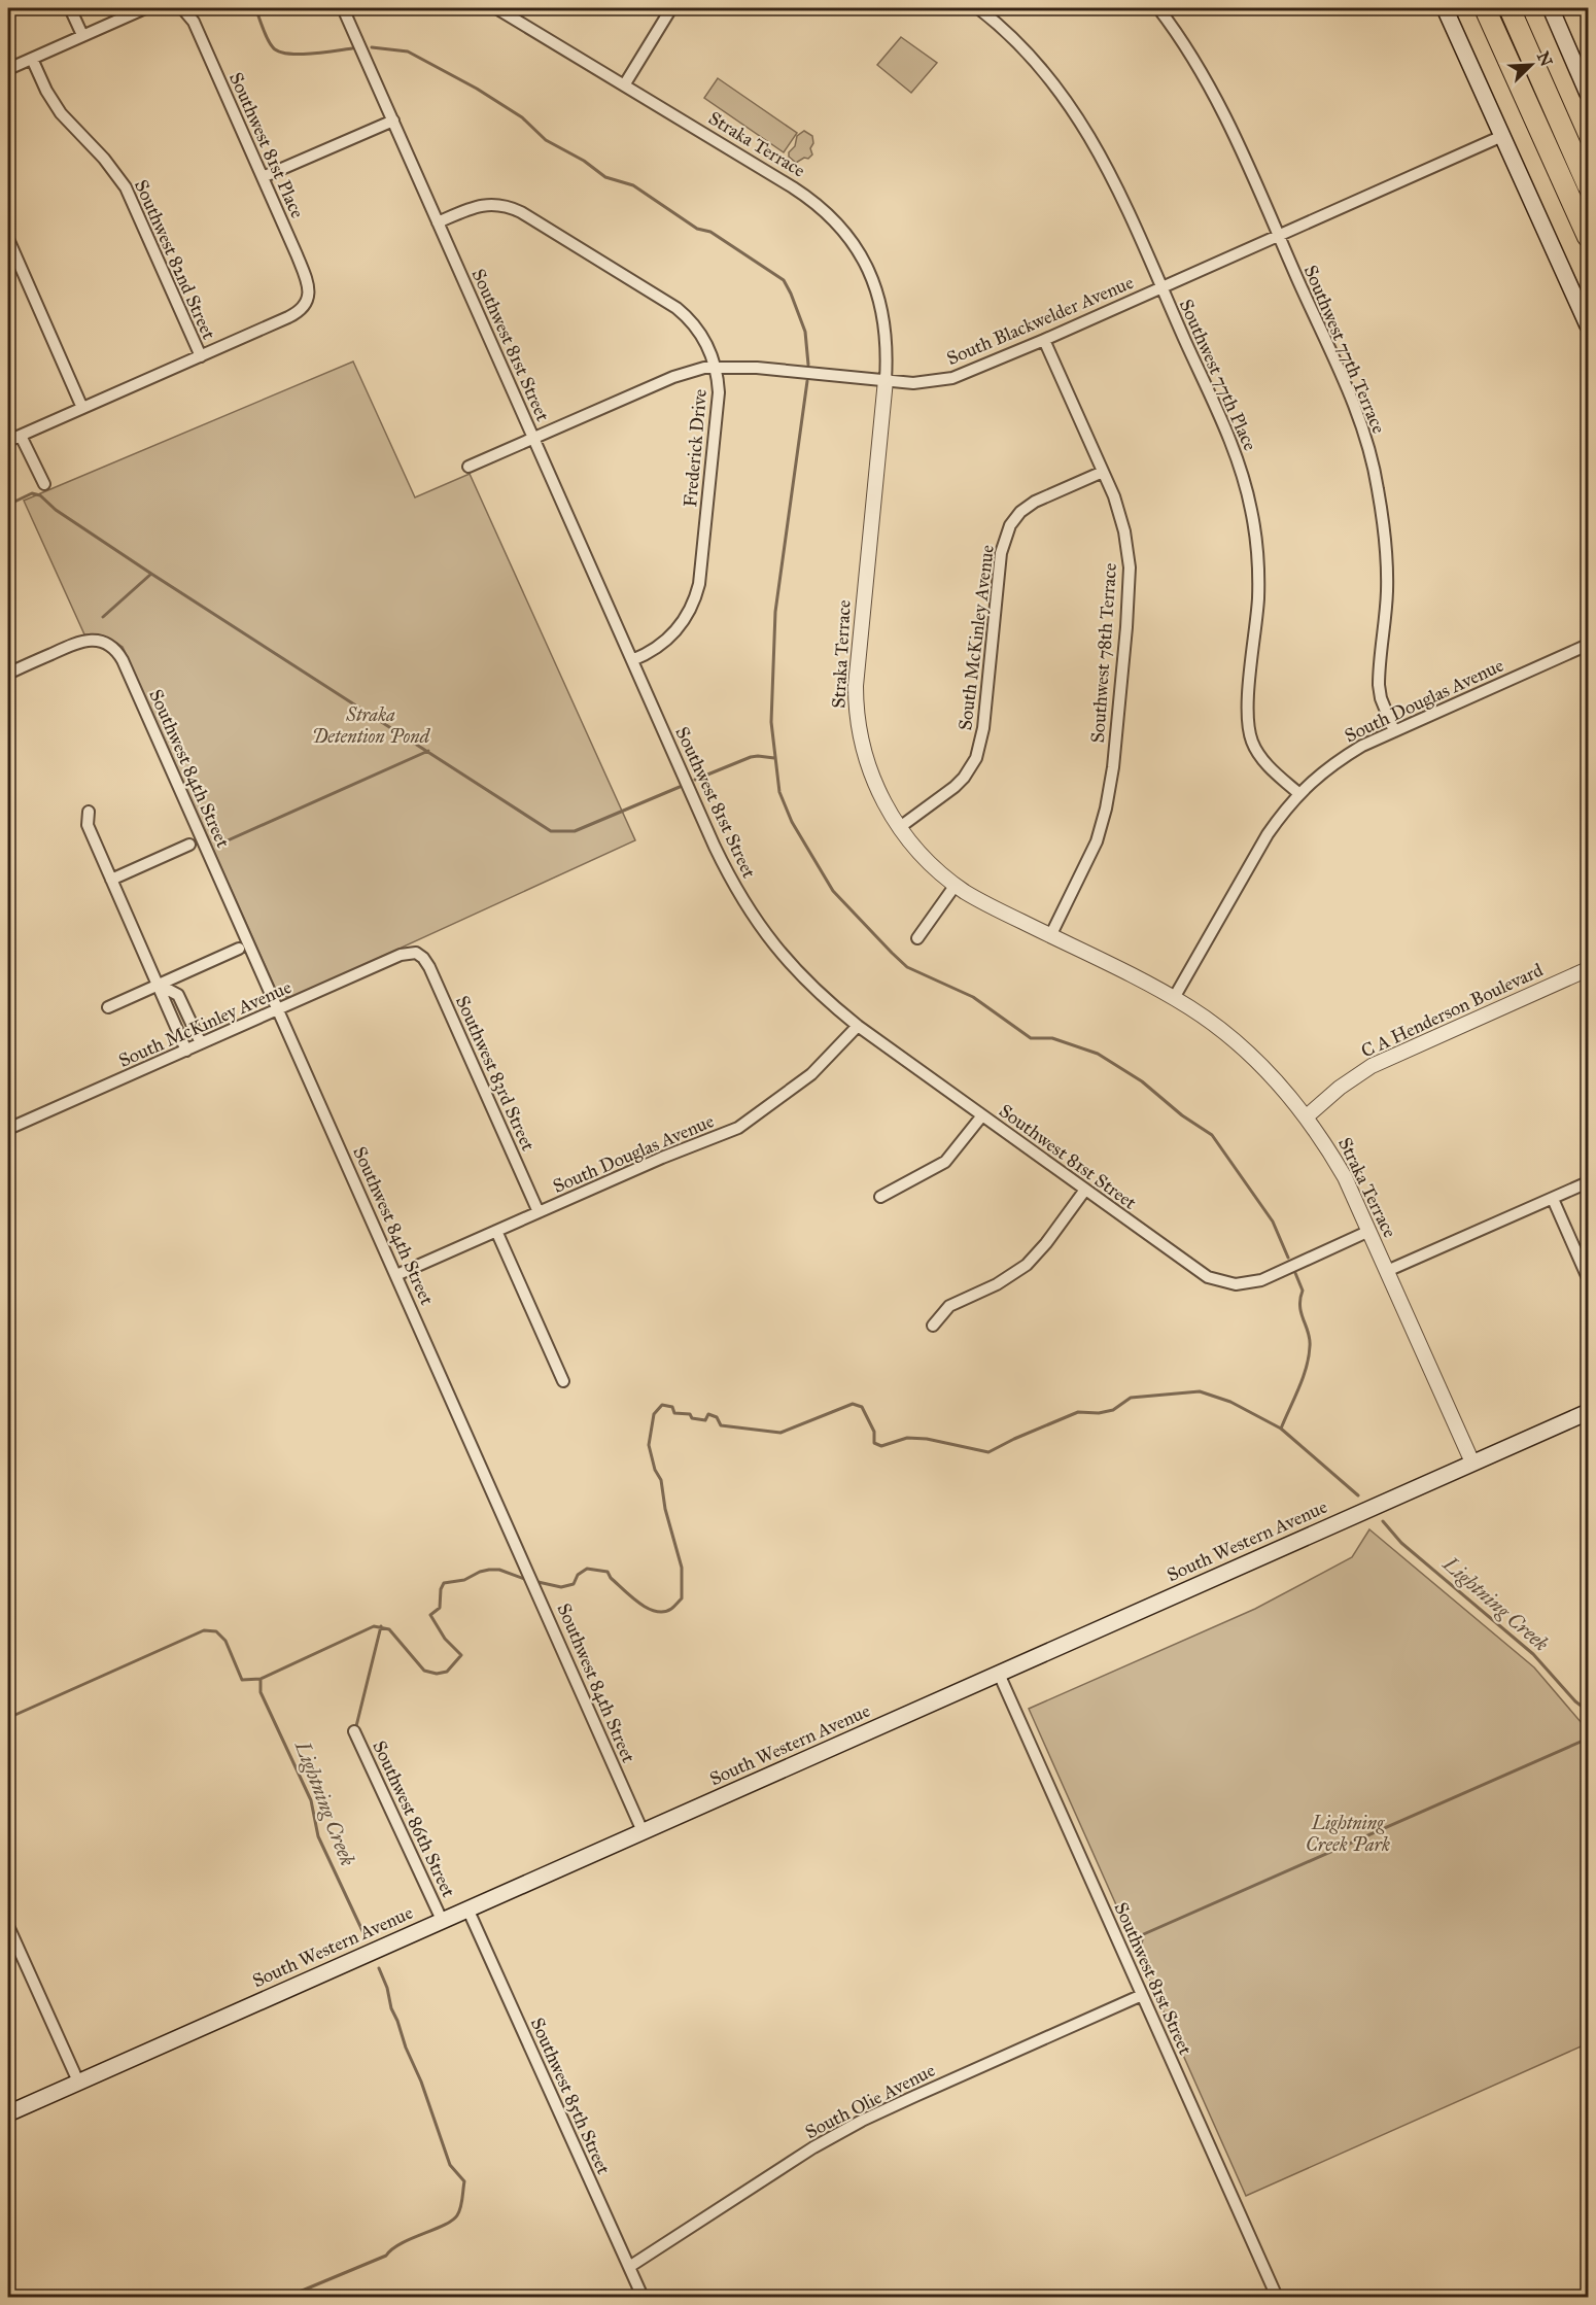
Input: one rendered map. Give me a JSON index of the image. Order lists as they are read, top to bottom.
{
  "streets": {
    "main road": ["South Western Avenue"],
    "street": [
      "Straka Terrace",
      "Southwest 81st Place",
      "Southwest 82nd Street",
      "South Blackwelder Avenue",
      "Southwest 81st Street",
      "Southwest 77th Terrace",
      "Southwest 77th Place",
      "Frederick Drive",
      "South McKinley Avenue",
      "Southwest 78th Terrace",
      "South Douglas Avenue",
      "Southwest 84th Street",
      "C A Henderson Boulevard",
      "Southwest 83rd Street",
      "Southwest 86th Street",
      "Southwest 85th Street",
      "South Olie Avenue"
    ]
  },
  "crossings": [
    ["Straka Terrace", "South Blackwelder Avenue"],
    ["Straka Terrace", "Southwest 81st Street"],
    ["Straka Terrace", "South McKinley Avenue"],
    ["Straka Terrace", "Southwest 78th Terrace"],
    ["Straka Terrace", "South Douglas Avenue"],
    ["Straka Terrace", "C A Henderson Boulevard"],
    ["Straka Terrace", "South Western Avenue"],
    ["Southwest 81st Place", "Southwest 82nd Street"],
    ["South Blackwelder Avenue", "Southwest 81st Street"],
    ["South Blackwelder Avenue", "Southwest 77th Terrace"],
    ["South Blackwelder Avenue", "Southwest 77th Place"],
    ["South Blackwelder Avenue", "Frederick Drive"],
    ["South Blackwelder Avenue", "Southwest 78th Terrace"],
    ["Southwest 81st Street", "Frederick Drive"],
    ["Southwest 81st Street", "South Douglas Avenue"],
    ["Southwest 81st Street", "South Western Avenue"],
    ["Southwest 81st Street", "South Olie Avenue"],
    ["Southwest 77th Terrace", "South Douglas Avenue"],
    ["Southwest 77th Place", "South Douglas Avenue"],
    ["South McKinley Avenue", "Southwest 78th Terrace"],
    ["South McKinley Avenue", "Southwest 84th Street"],
    ["South McKinley Avenue", "Southwest 83rd Street"],
    ["South Douglas Avenue", "Southwest 84th Street"],
    ["South Douglas Avenue", "Southwest 83rd Street"],
    ["Southwest 84th Street", "South Western Avenue"],
    ["South Western Avenue", "Southwest 86th Street"],
    ["South Western Avenue", "Southwest 85th Street"],
    ["Southwest 85th Street", "South Olie Avenue"]
  ],
  "water": ["Lightning Creek"],
  "parks": ["Straka Detention Pond", "Lightning Creek Park"],
  "north": "top right"
}
